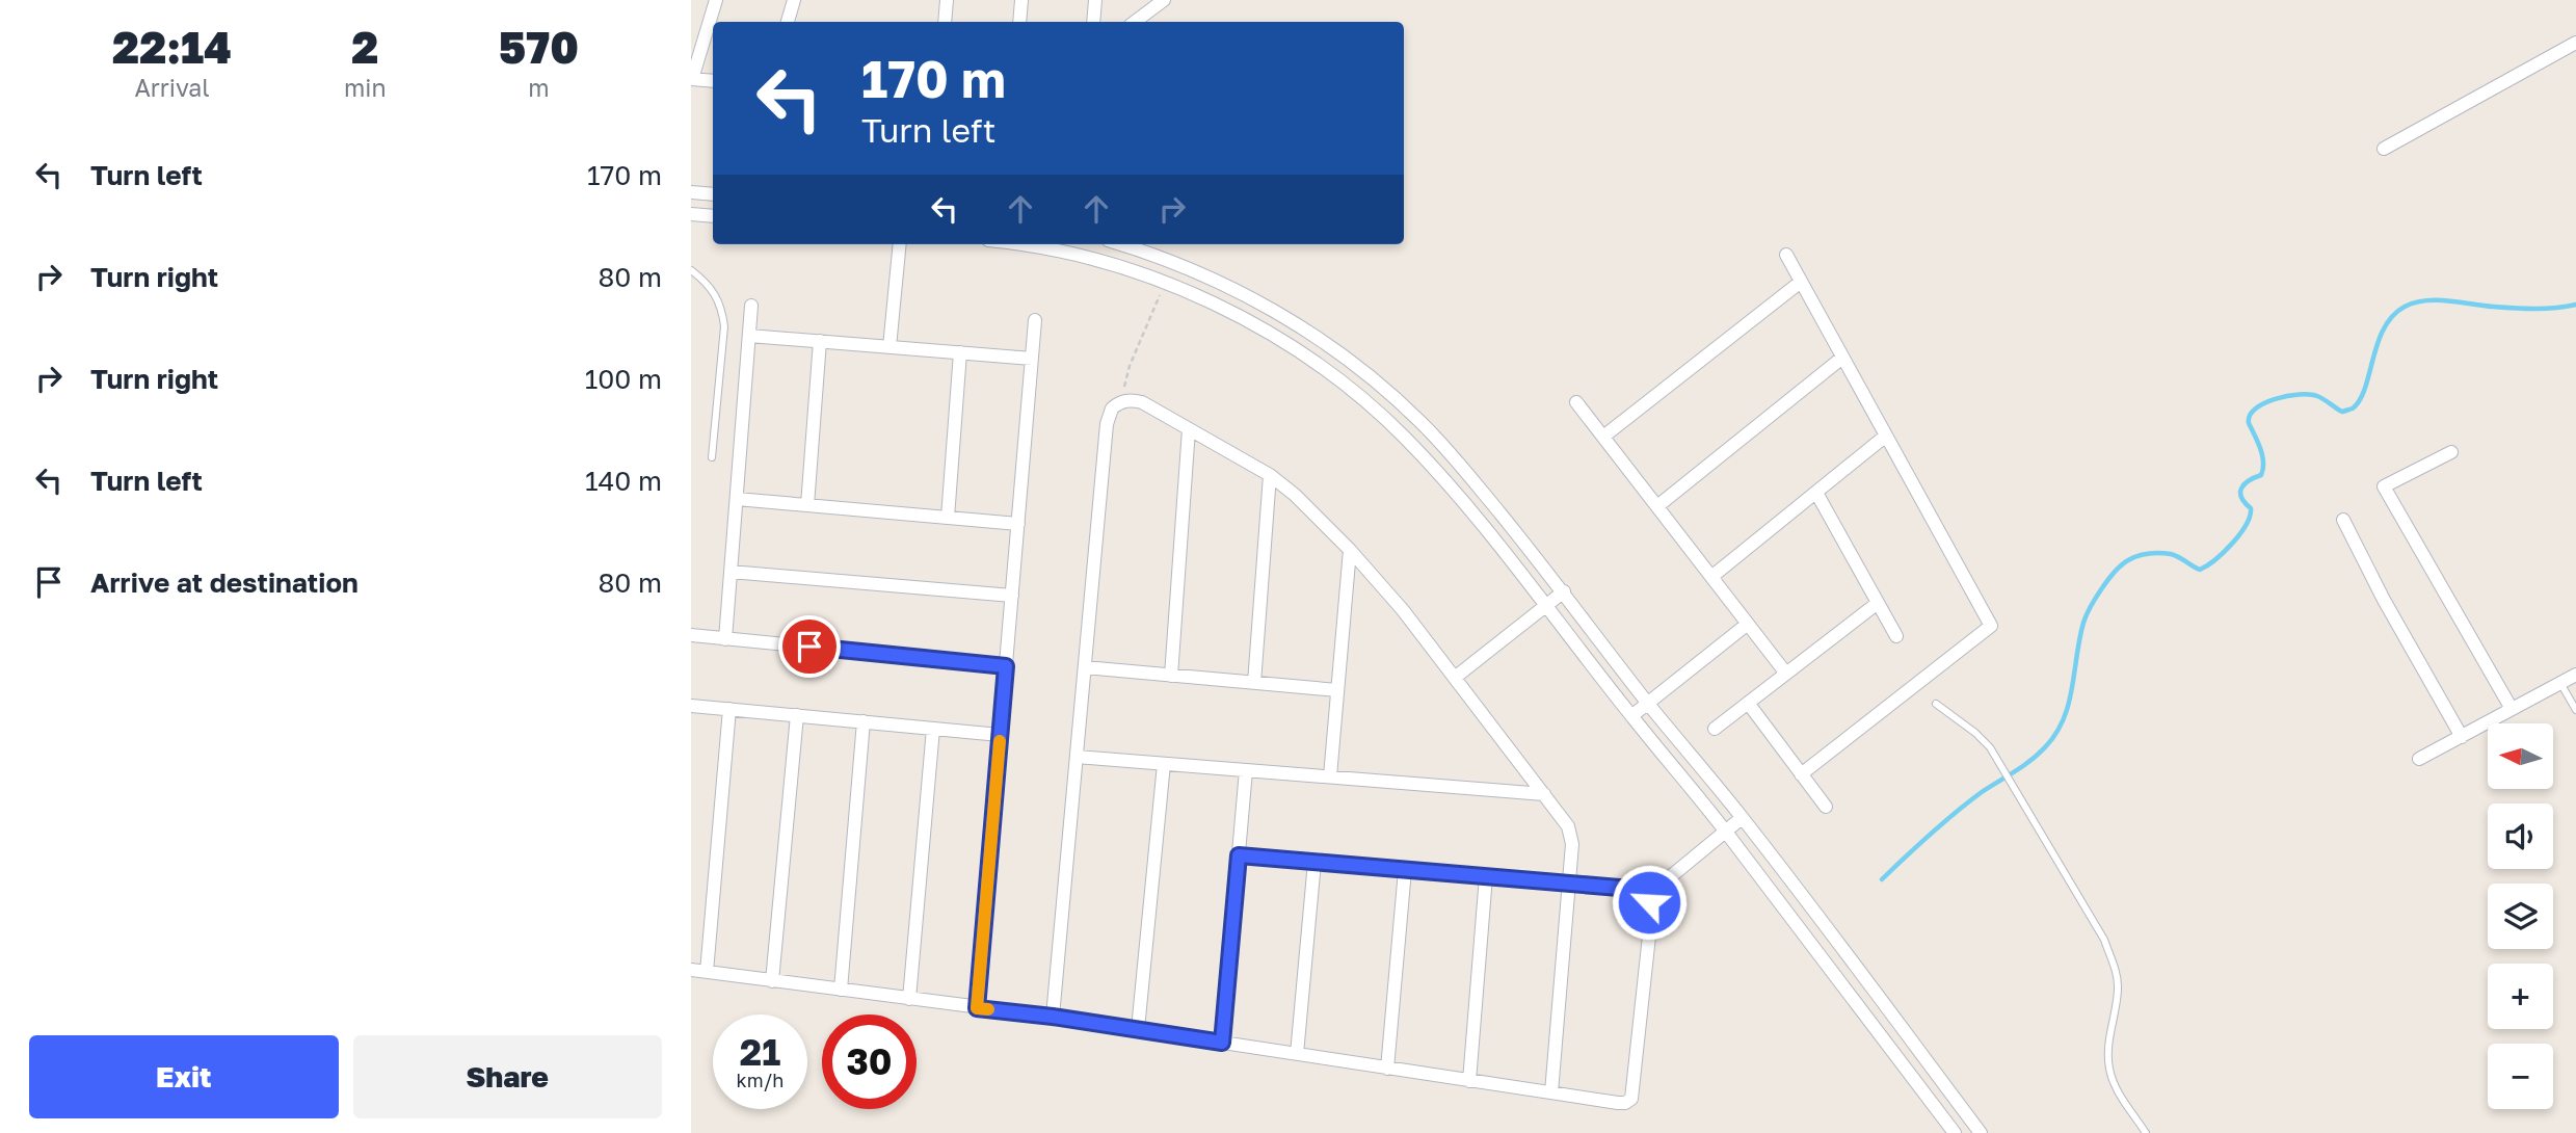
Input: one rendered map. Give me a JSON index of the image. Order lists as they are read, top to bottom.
{
  "north": "left",
  "page": {
    "eta": [
      "22:14",
      "Arrival",
      "2",
      "min",
      "570",
      "m"
    ],
    "turn": ["170 m", "Turn left"],
    "list": [
      {
        "name": "Turn left",
        "value": "170 m"
      },
      {
        "name": "Turn right",
        "value": "80 m"
      },
      {
        "name": "Turn right",
        "value": "100 m"
      },
      {
        "name": "Turn left",
        "value": "140 m"
      },
      {
        "name": "Arrive at destination",
        "value": "80 m"
      }
    ],
    "map_buttons": ["+", "−"],
    "speed": "21 km/h",
    "limit": "30",
    "buttons": ["Exit", "Share"]
  }
}
